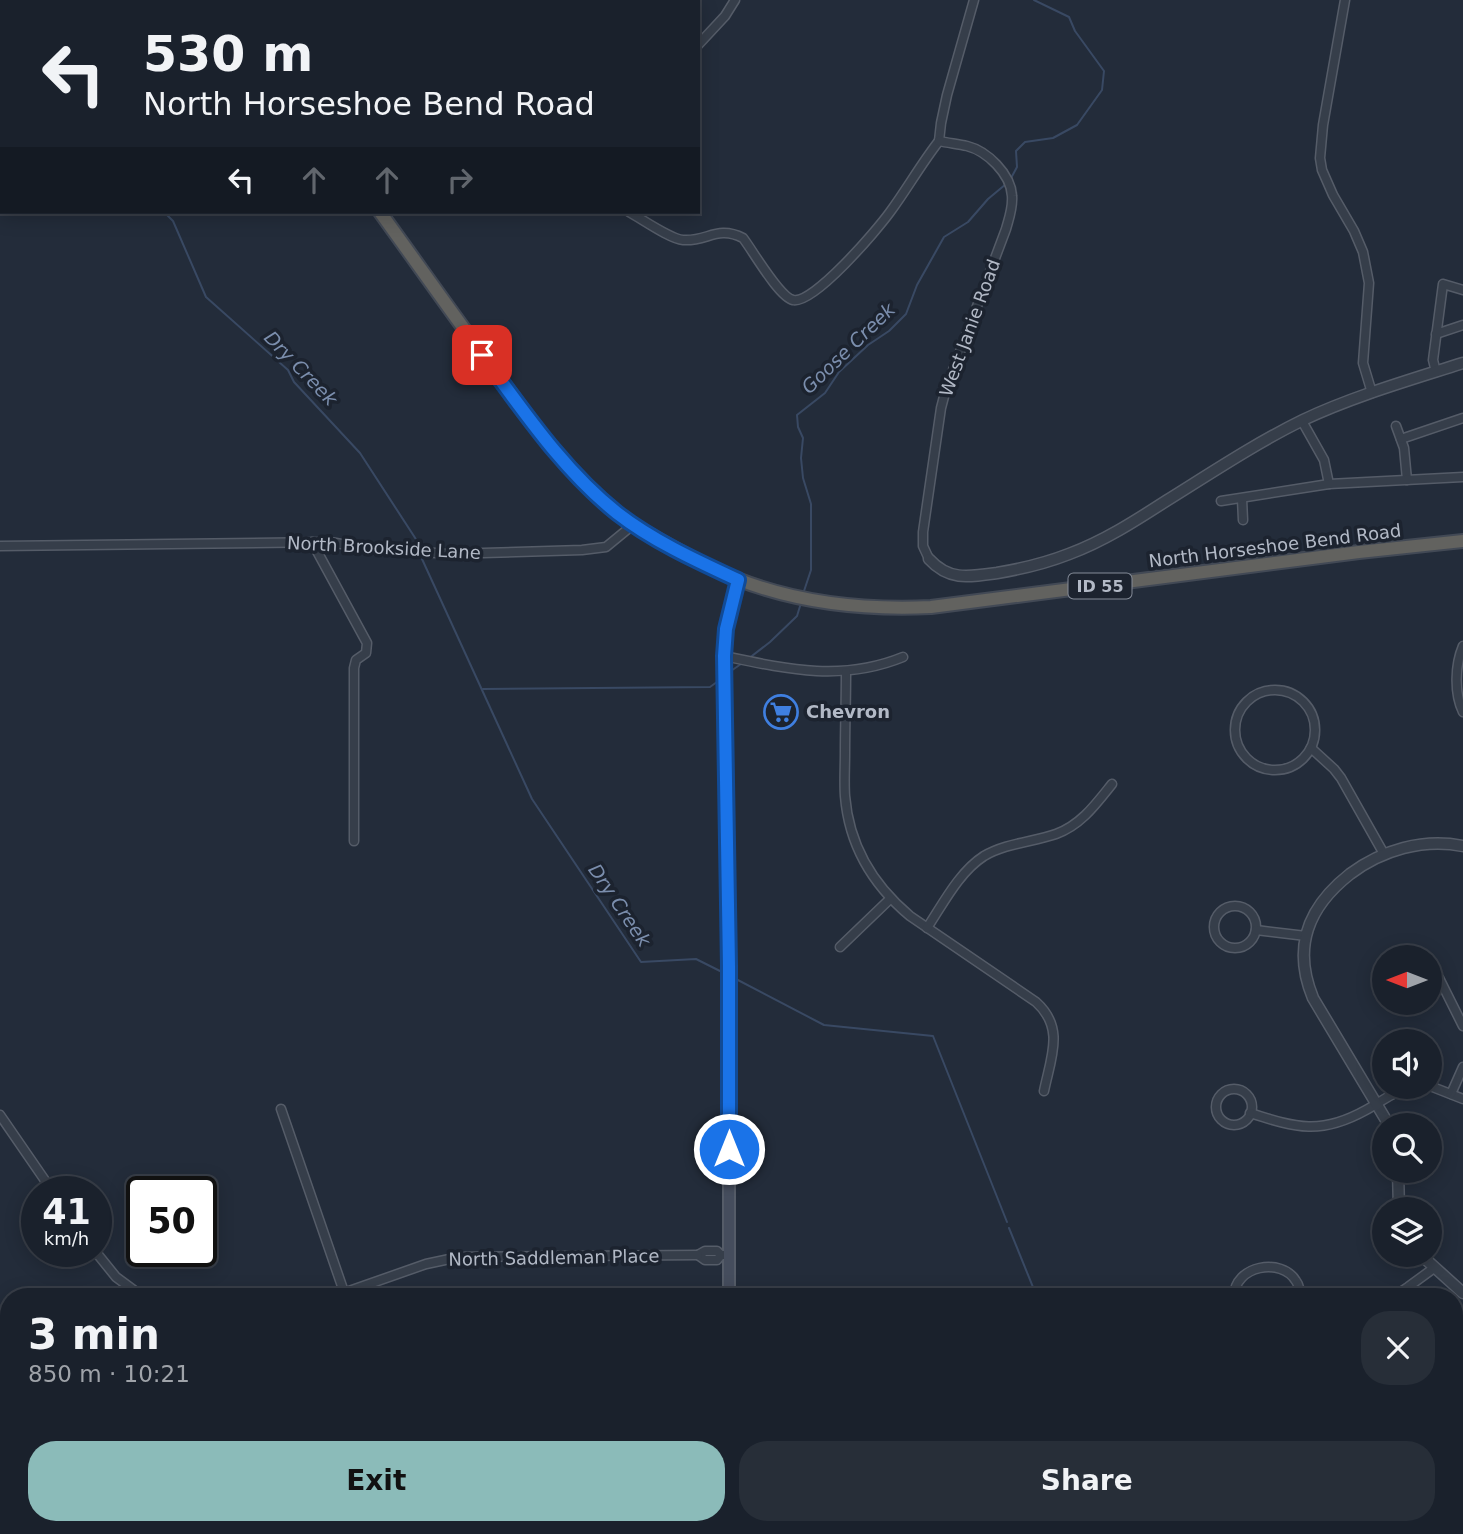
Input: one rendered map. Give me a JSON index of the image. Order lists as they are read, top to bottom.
{
  "streets": {
    "highway": ["North Horseshoe Bend Road", "ID 55"],
    "street": ["West Janie Road", "North Brookside Lane", "North Saddleman Place"]
  },
  "crossings": [
    ["North Horseshoe Bend Road", "North Brookside Lane"]
  ],
  "water": ["Goose Creek", "Dry Creek"],
  "places": {
    "supermarket": ["Chevron"]
  },
  "north": "left",
  "page": {
    "turn": ["530 m", "North Horseshoe Bend Road"],
    "speed": "41 km/h",
    "limit": "50",
    "heading": ["3 min", "850 m · 10:21"],
    "buttons": ["Exit", "Share"]
  }
}
